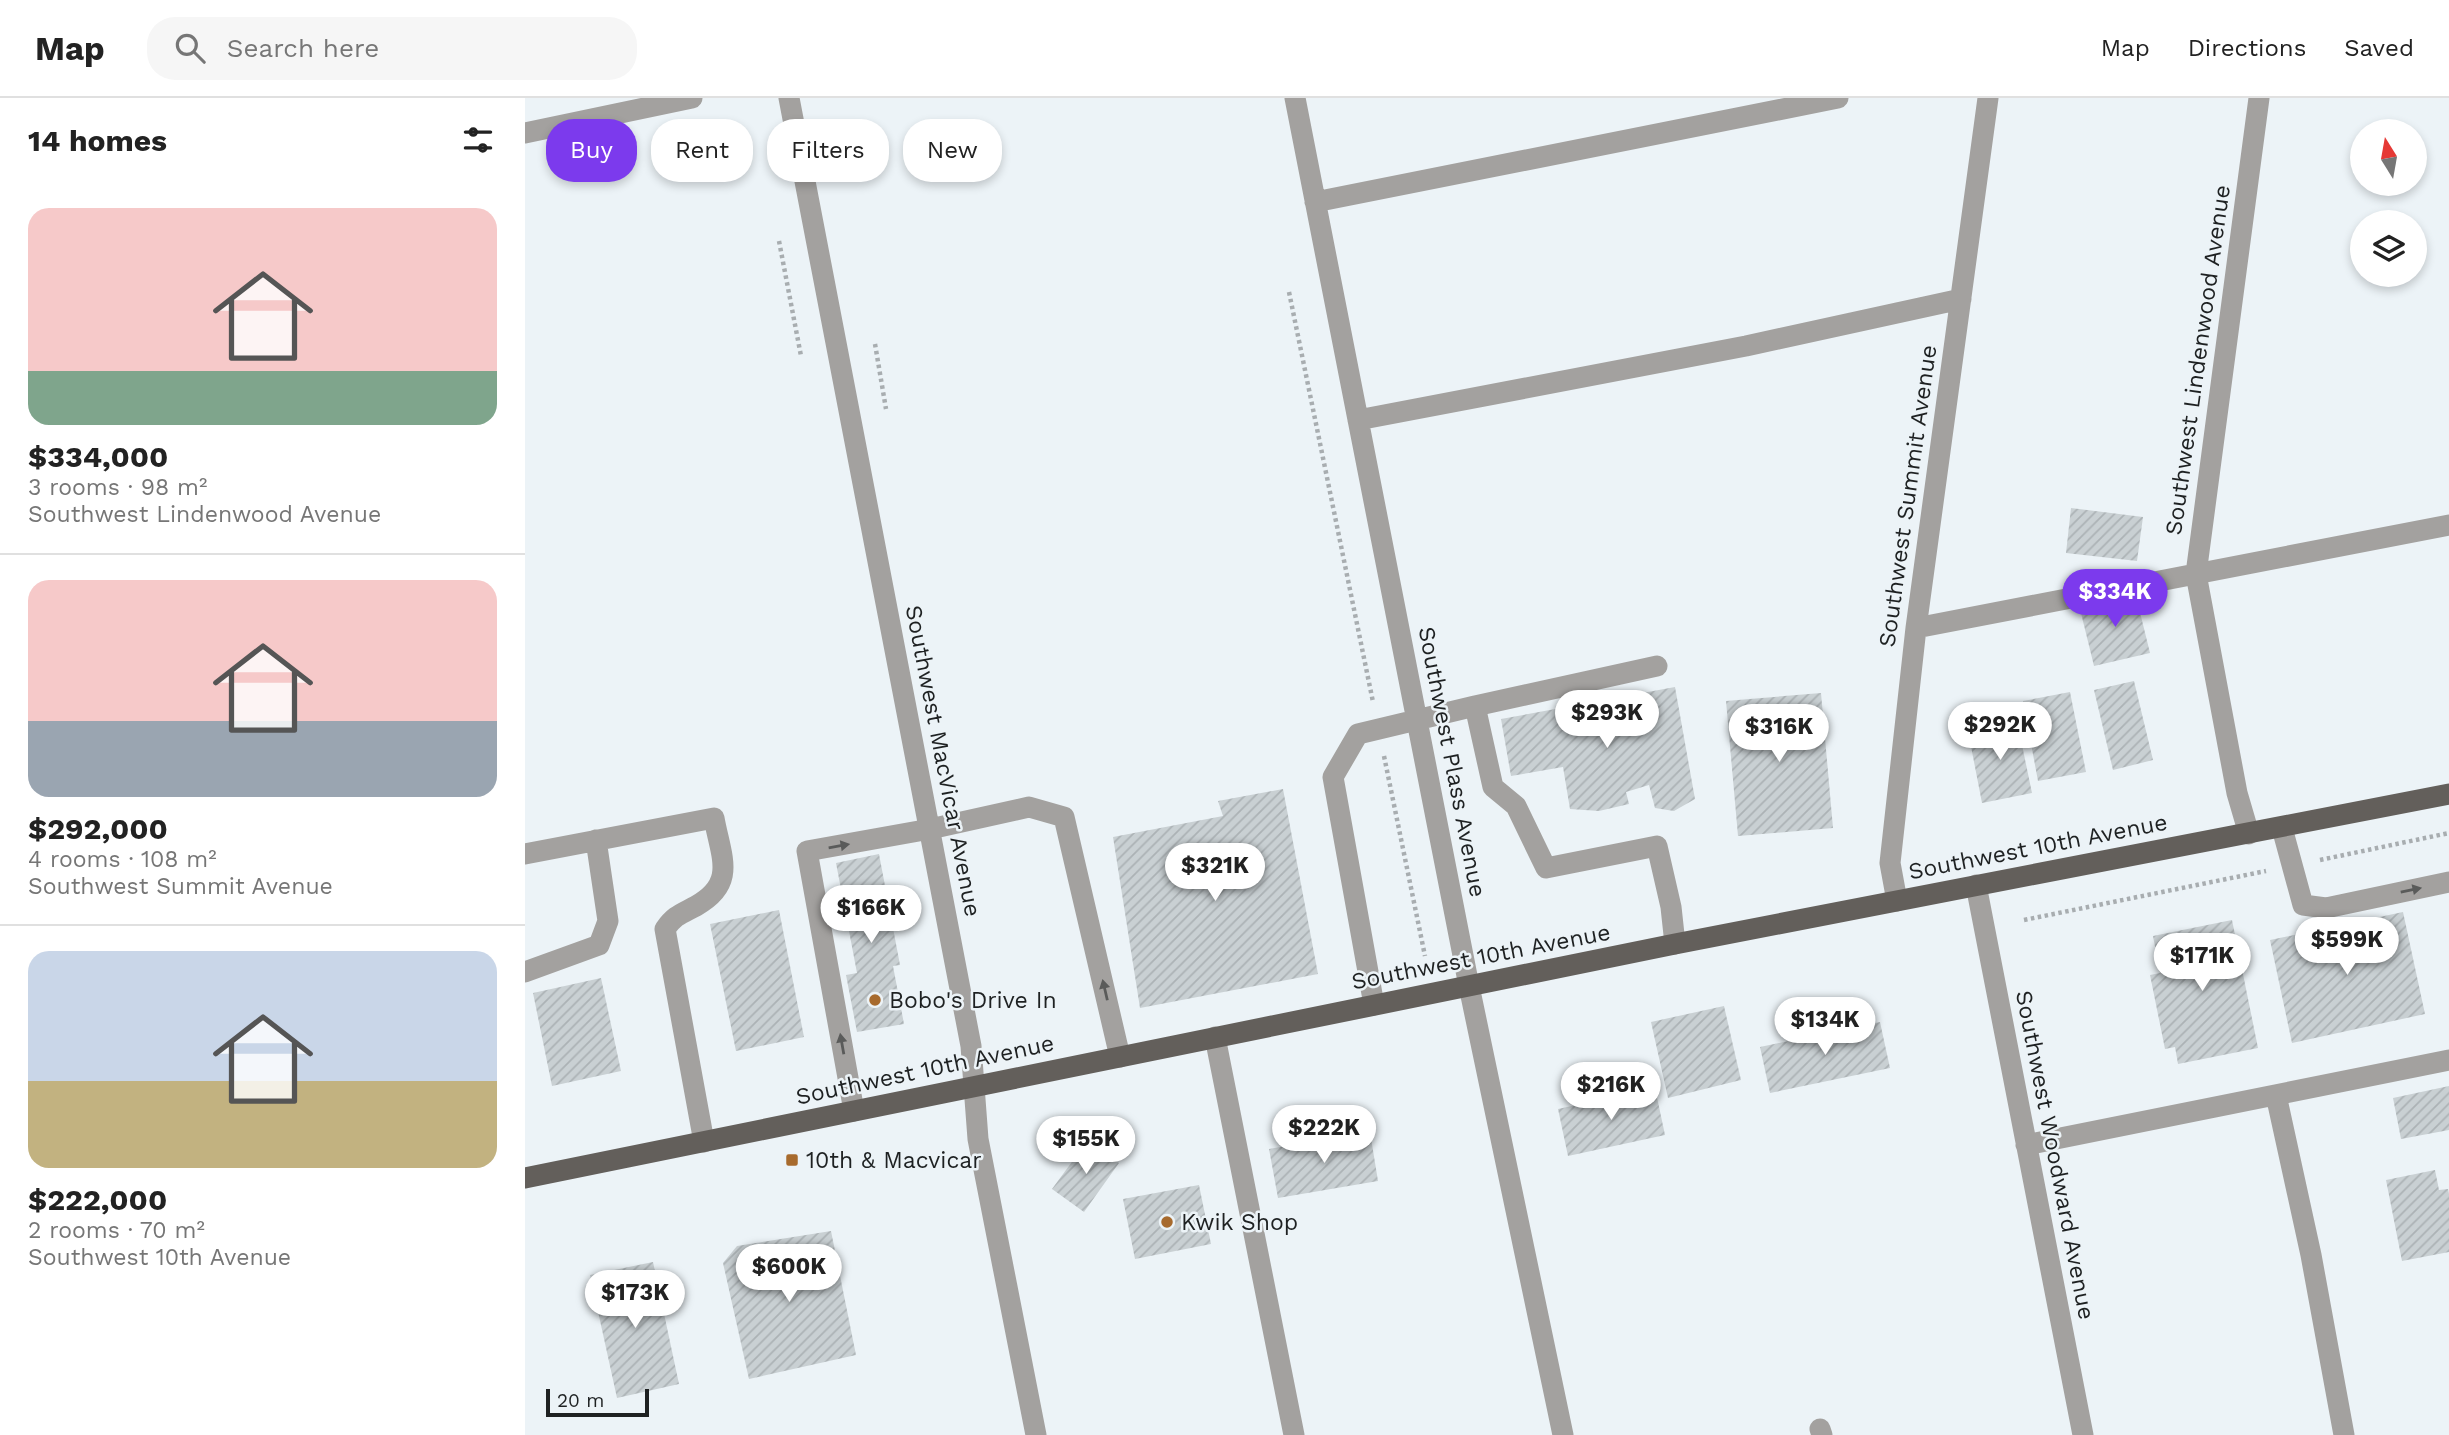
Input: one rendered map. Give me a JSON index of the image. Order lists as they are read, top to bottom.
{
  "streets": {
    "main road": ["Southwest 10th Avenue"],
    "street": [
      "Southwest Lindenwood Avenue",
      "Southwest Summit Avenue",
      "Southwest MacVicar Avenue",
      "Southwest Plass Avenue",
      "Southwest Woodward Avenue"
    ]
  },
  "crossings": [
    ["Southwest Lindenwood Avenue", "Southwest 10th Avenue"],
    ["Southwest Summit Avenue", "Southwest 10th Avenue"],
    ["Southwest MacVicar Avenue", "Southwest 10th Avenue"],
    ["Southwest Plass Avenue", "Southwest 10th Avenue"],
    ["Southwest 10th Avenue", "Southwest Woodward Avenue"]
  ],
  "places": {
    "other": ["Bobo's Drive In", "Kwik Shop"],
    "transit": ["10th & Macvicar"]
  },
  "scale_bar": "20 m",
  "north": "top",
  "page": {
    "header": "Map",
    "search": "Search here",
    "nav": ["Map", "Directions", "Saved"],
    "heading": "14 homes",
    "chip": [
      "Buy",
      "Rent",
      "Filters",
      "New"
    ],
    "list": [
      {
        "name": "$334,000",
        "note": "3 rooms · 98 m² · Southwest Lindenwood Avenue"
      },
      {
        "name": "$292,000",
        "note": "4 rooms · 108 m² · Southwest Summit Avenue"
      },
      {
        "name": "$222,000",
        "note": "2 rooms · 70 m² · Southwest 10th Avenue"
      }
    ],
    "price": [
      "$334K",
      "$293K",
      "$292K",
      "$316K",
      "$321K",
      "$166K",
      "$599K",
      "$171K",
      "$134K",
      "$216K",
      "$222K",
      "$155K",
      "$600K",
      "$173K"
    ],
    "scale": "20 m"
  }
}
